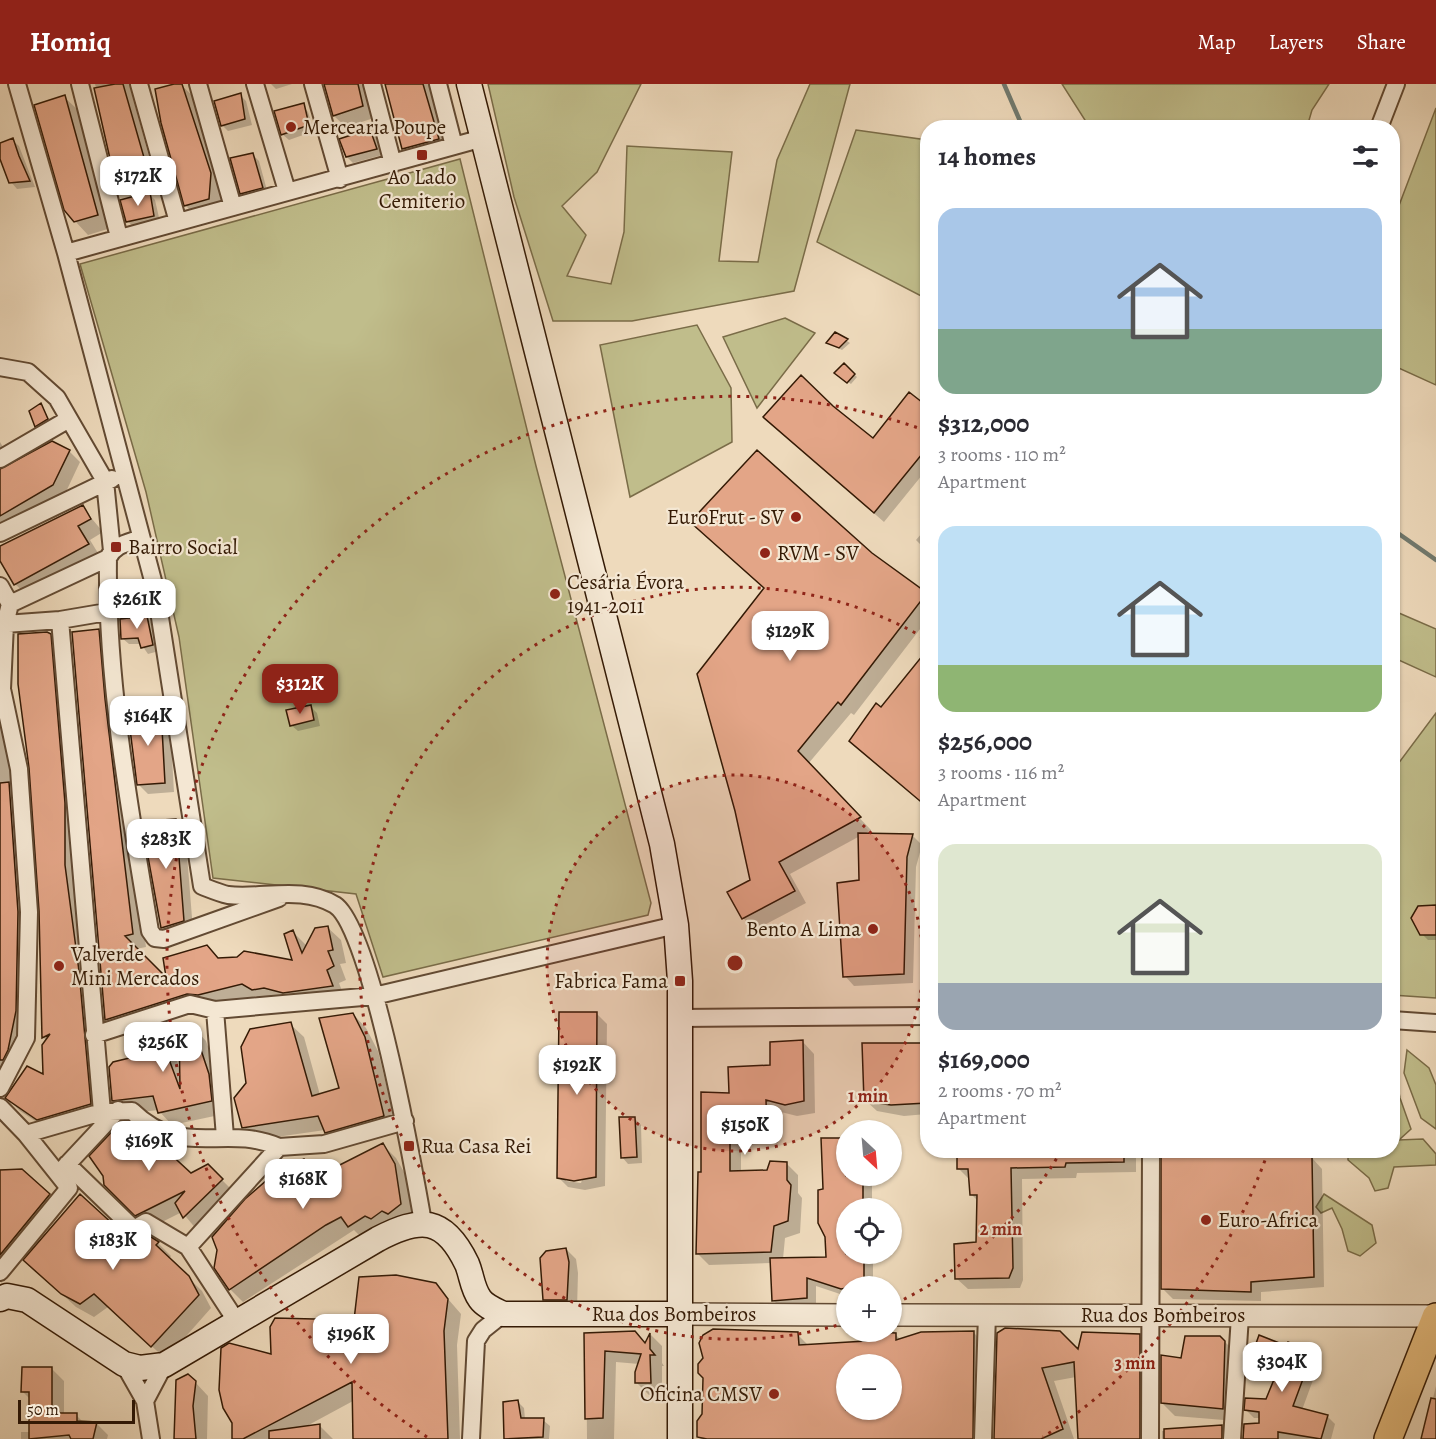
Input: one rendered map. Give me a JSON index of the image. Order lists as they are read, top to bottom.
{
  "streets": {
    "main road": ["Rua dos Bombeiros"]
  },
  "places": {
    "other": [
      "Mercearia Poupe",
      "EuroFrut - SV",
      "RVM - SV",
      "Cesária Évora 1941-2011",
      "Bento A Lima",
      "Valverde Mini Mercados",
      "Euro-Africa",
      "Oficina CMSV"
    ],
    "transit": [
      "Ao Lado Cemiterio",
      "Bairro Social",
      "Fabrica Fama",
      "Rua Casa Rei"
    ]
  },
  "scale_bar": "50 m",
  "north": "bottom right",
  "page": {
    "header": "Homiq",
    "nav": ["Map", "Layers", "Share"],
    "heading": "14 homes",
    "price": [
      "$172K",
      "$261K",
      "$129K",
      "$312K",
      "$164K",
      "$283K",
      "$256K",
      "$192K",
      "$150K",
      "$169K",
      "$168K",
      "$183K",
      "$196K",
      "$304K"
    ],
    "list": [
      {
        "name": "$312,000",
        "note": "3 rooms · 110 m² · Apartment"
      },
      {
        "name": "$256,000",
        "note": "3 rooms · 116 m² · Apartment"
      },
      {
        "name": "$169,000",
        "note": "2 rooms · 70 m² · Apartment"
      }
    ],
    "map_buttons": ["+", "−"],
    "scale": "50 m"
  },
  "rings": ["1 min", "2 min", "3 min"]
}
